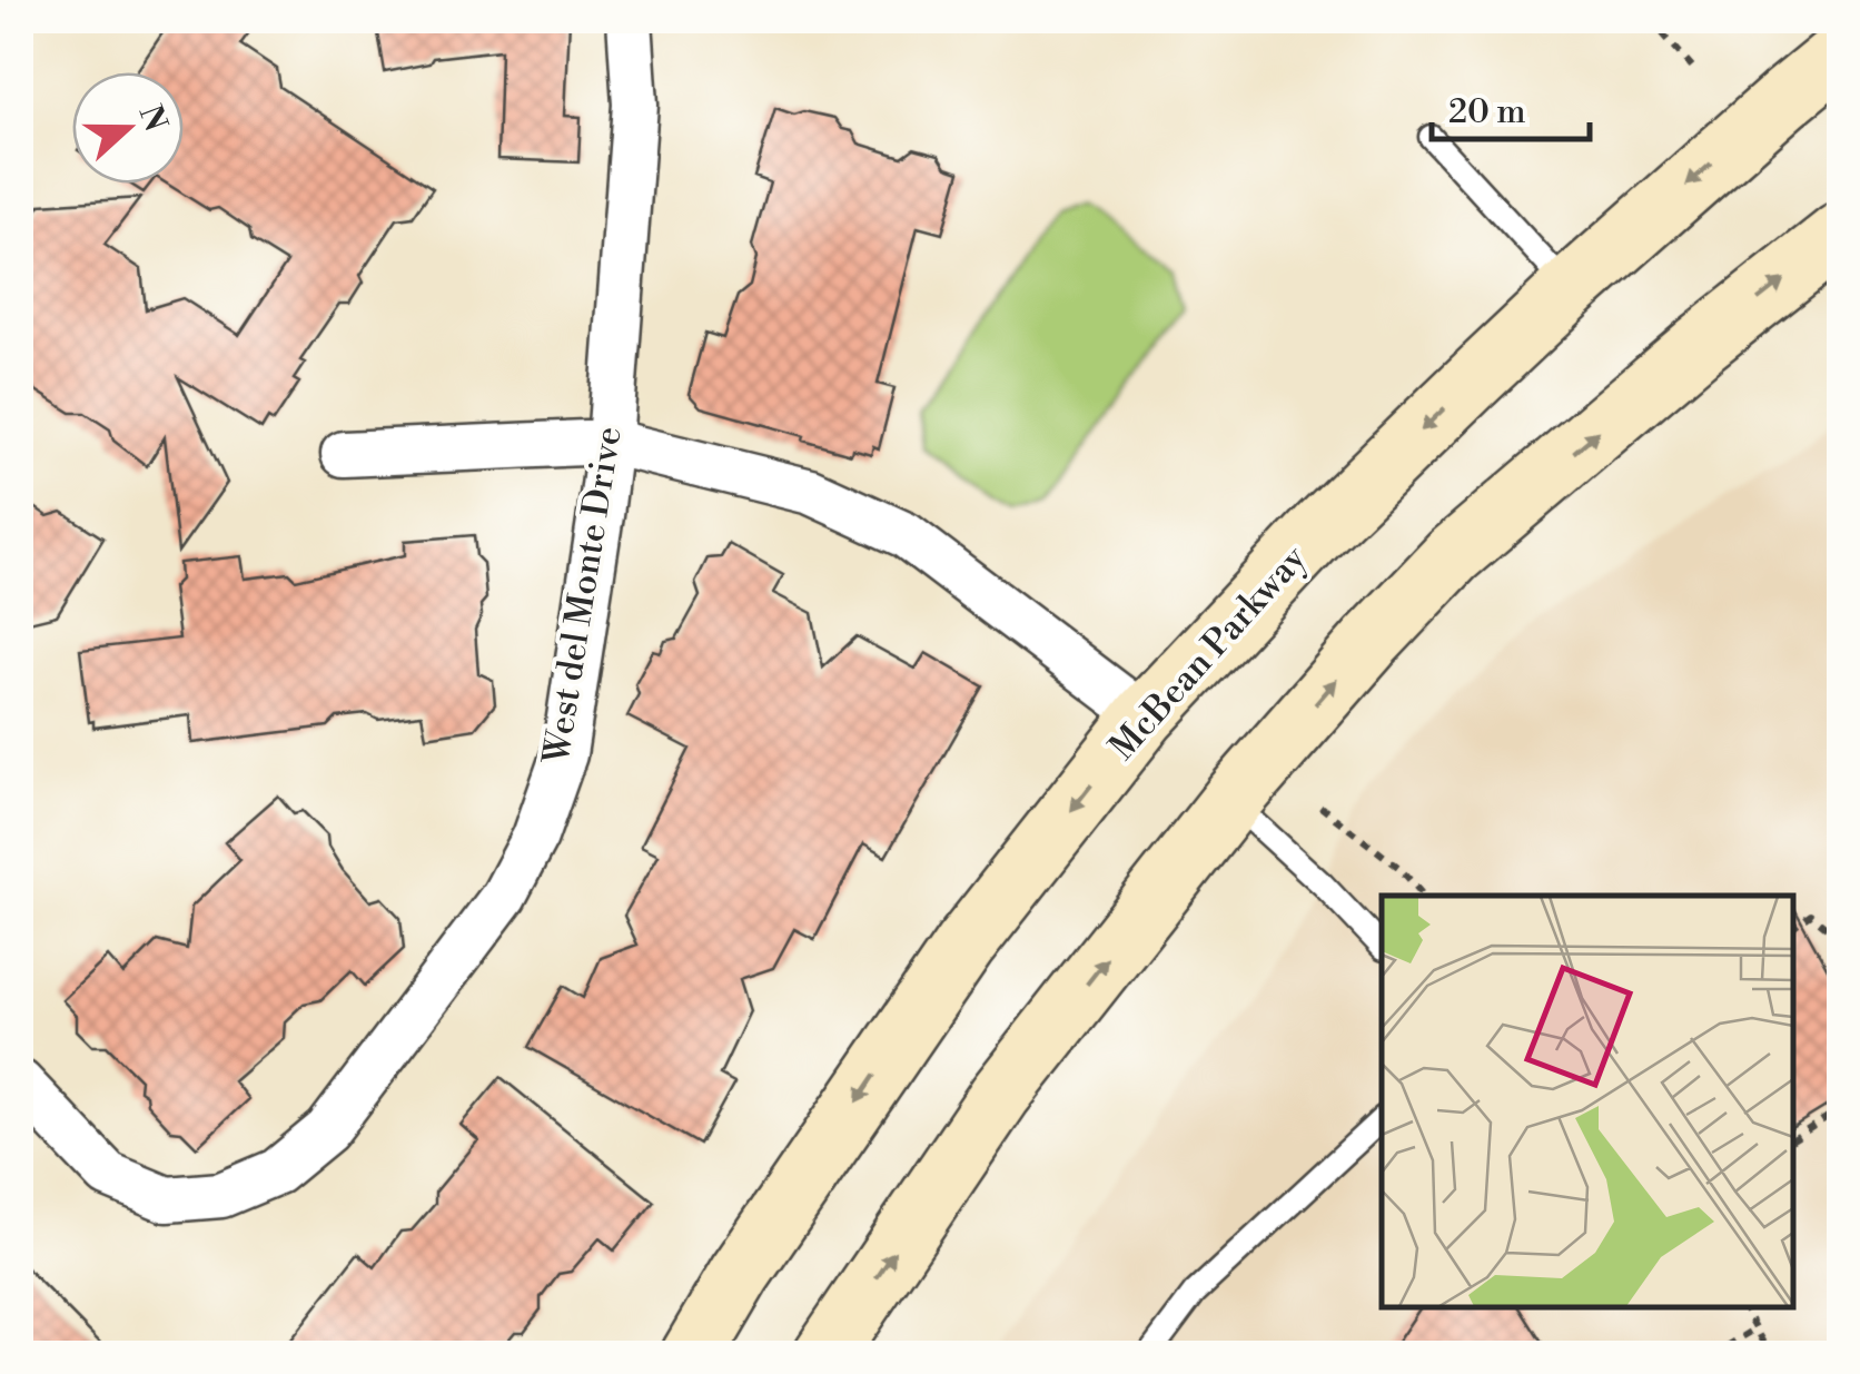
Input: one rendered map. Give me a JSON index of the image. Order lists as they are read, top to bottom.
{
  "streets": {
    "main road": ["McBean Parkway"],
    "street": ["West del Monte Drive"]
  },
  "scale_bar": "20 m",
  "north": "right"
}
